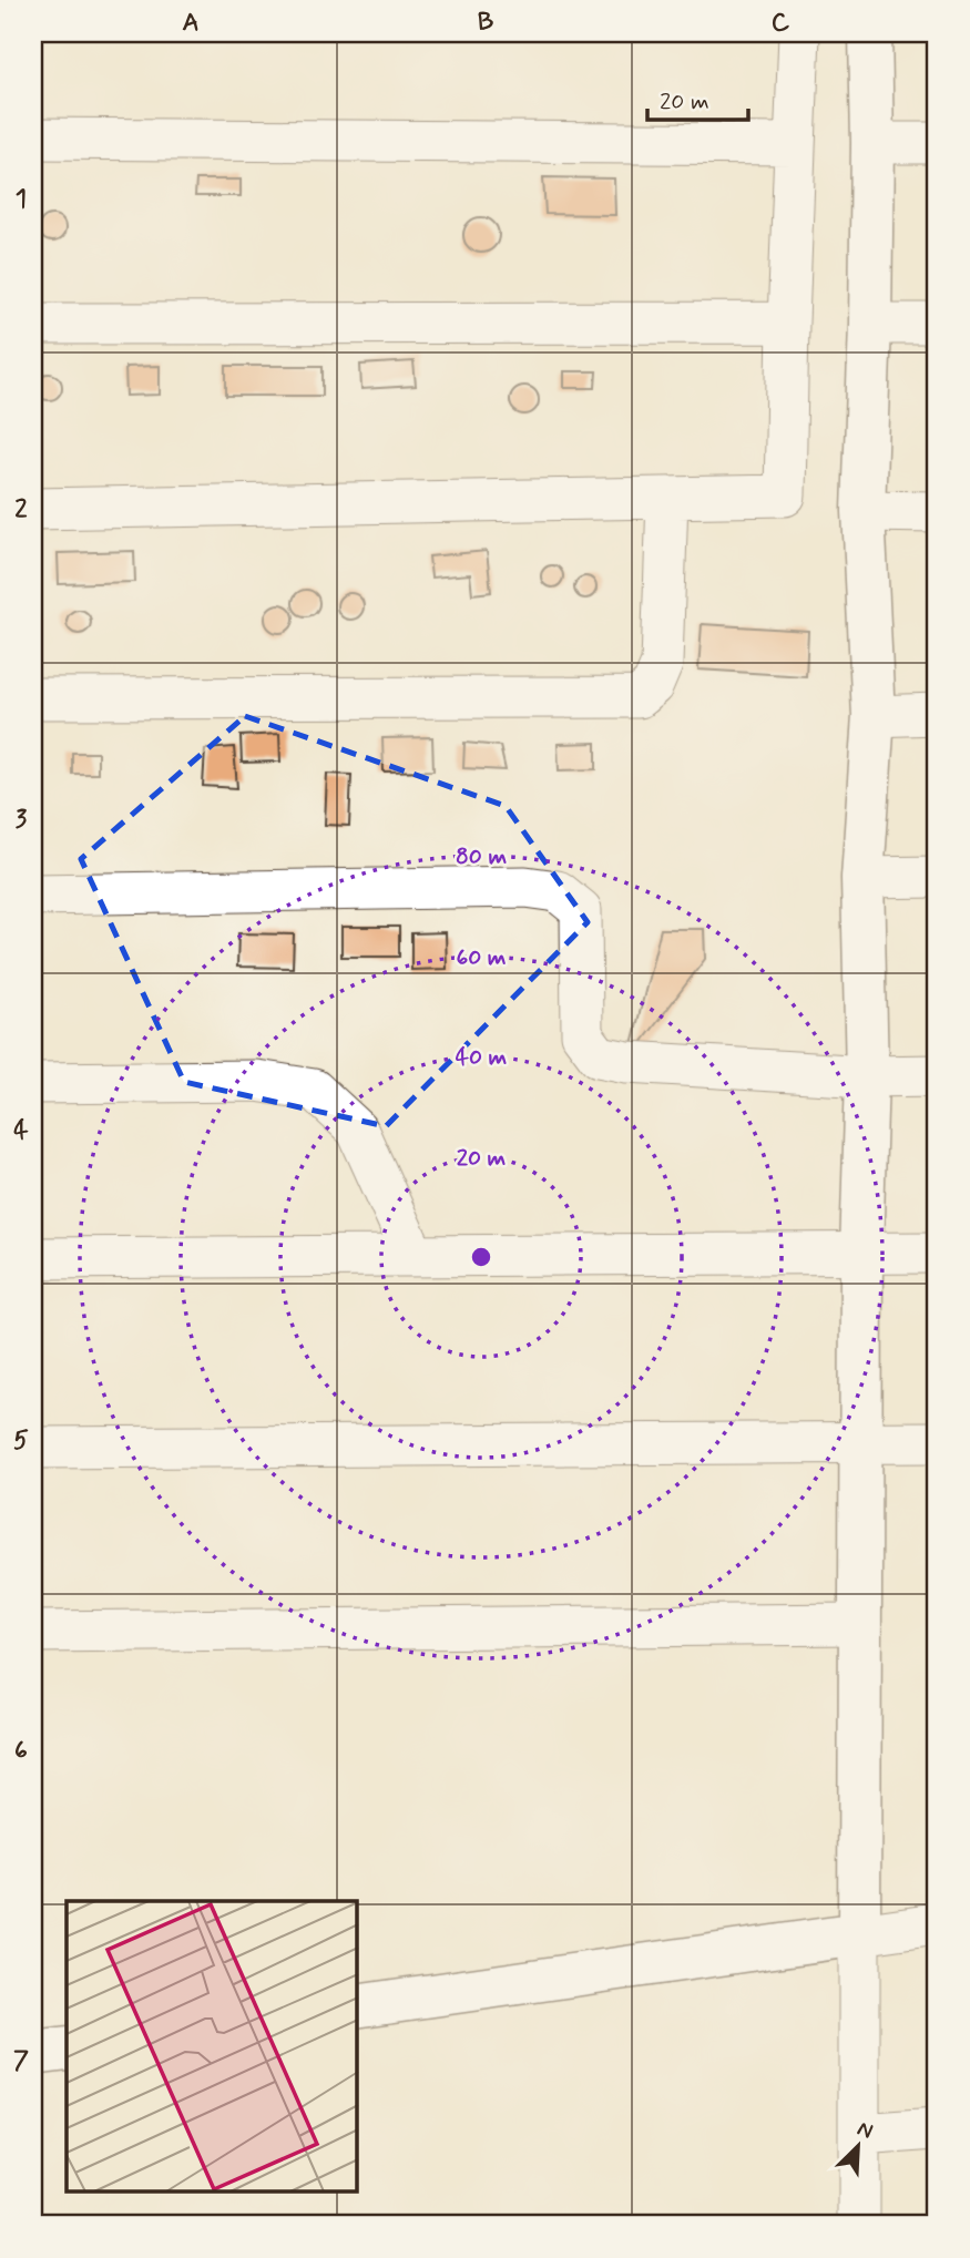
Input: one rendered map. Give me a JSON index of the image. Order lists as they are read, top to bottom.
{
  "scale_bar": "20 m",
  "north": "top right",
  "grid": {
    "columns": ["A", "B", "C"],
    "rows": [
      "1",
      "2",
      "3",
      "4",
      "5",
      "6",
      "7"
    ]
  },
  "rings": [
    "80 m",
    "60 m",
    "40 m",
    "20 m"
  ]
}
